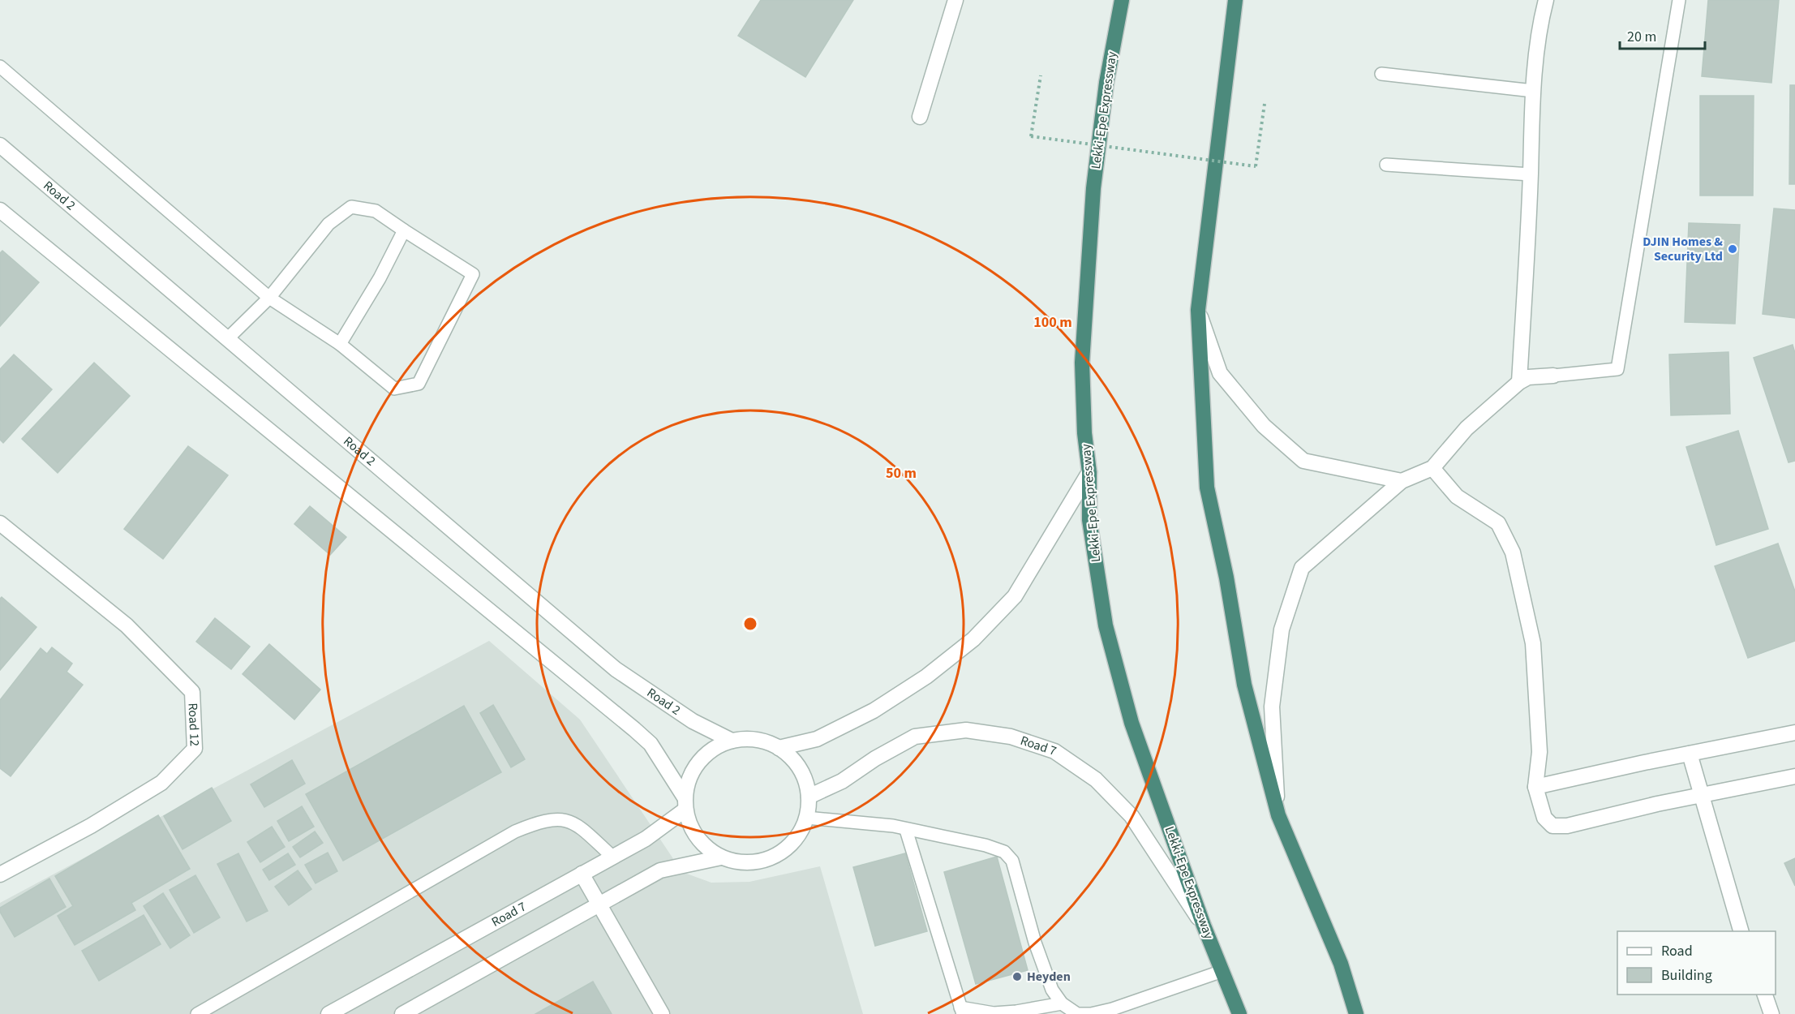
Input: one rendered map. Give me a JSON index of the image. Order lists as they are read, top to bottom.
{
  "streets": {
    "highway": ["Lekki-Epe Expressway"],
    "street": ["Road 2", "Road 12", "Road 7"]
  },
  "crossings": [
    ["Lekki-Epe Expressway", "Road 7"],
    ["Road 2", "Road 7"]
  ],
  "places": ["DJIN Homes & Security Ltd", "Heyden"],
  "legend": ["Road", "Building"],
  "scale_bar": "20 m",
  "rings": ["100 m", "50 m"]
}
